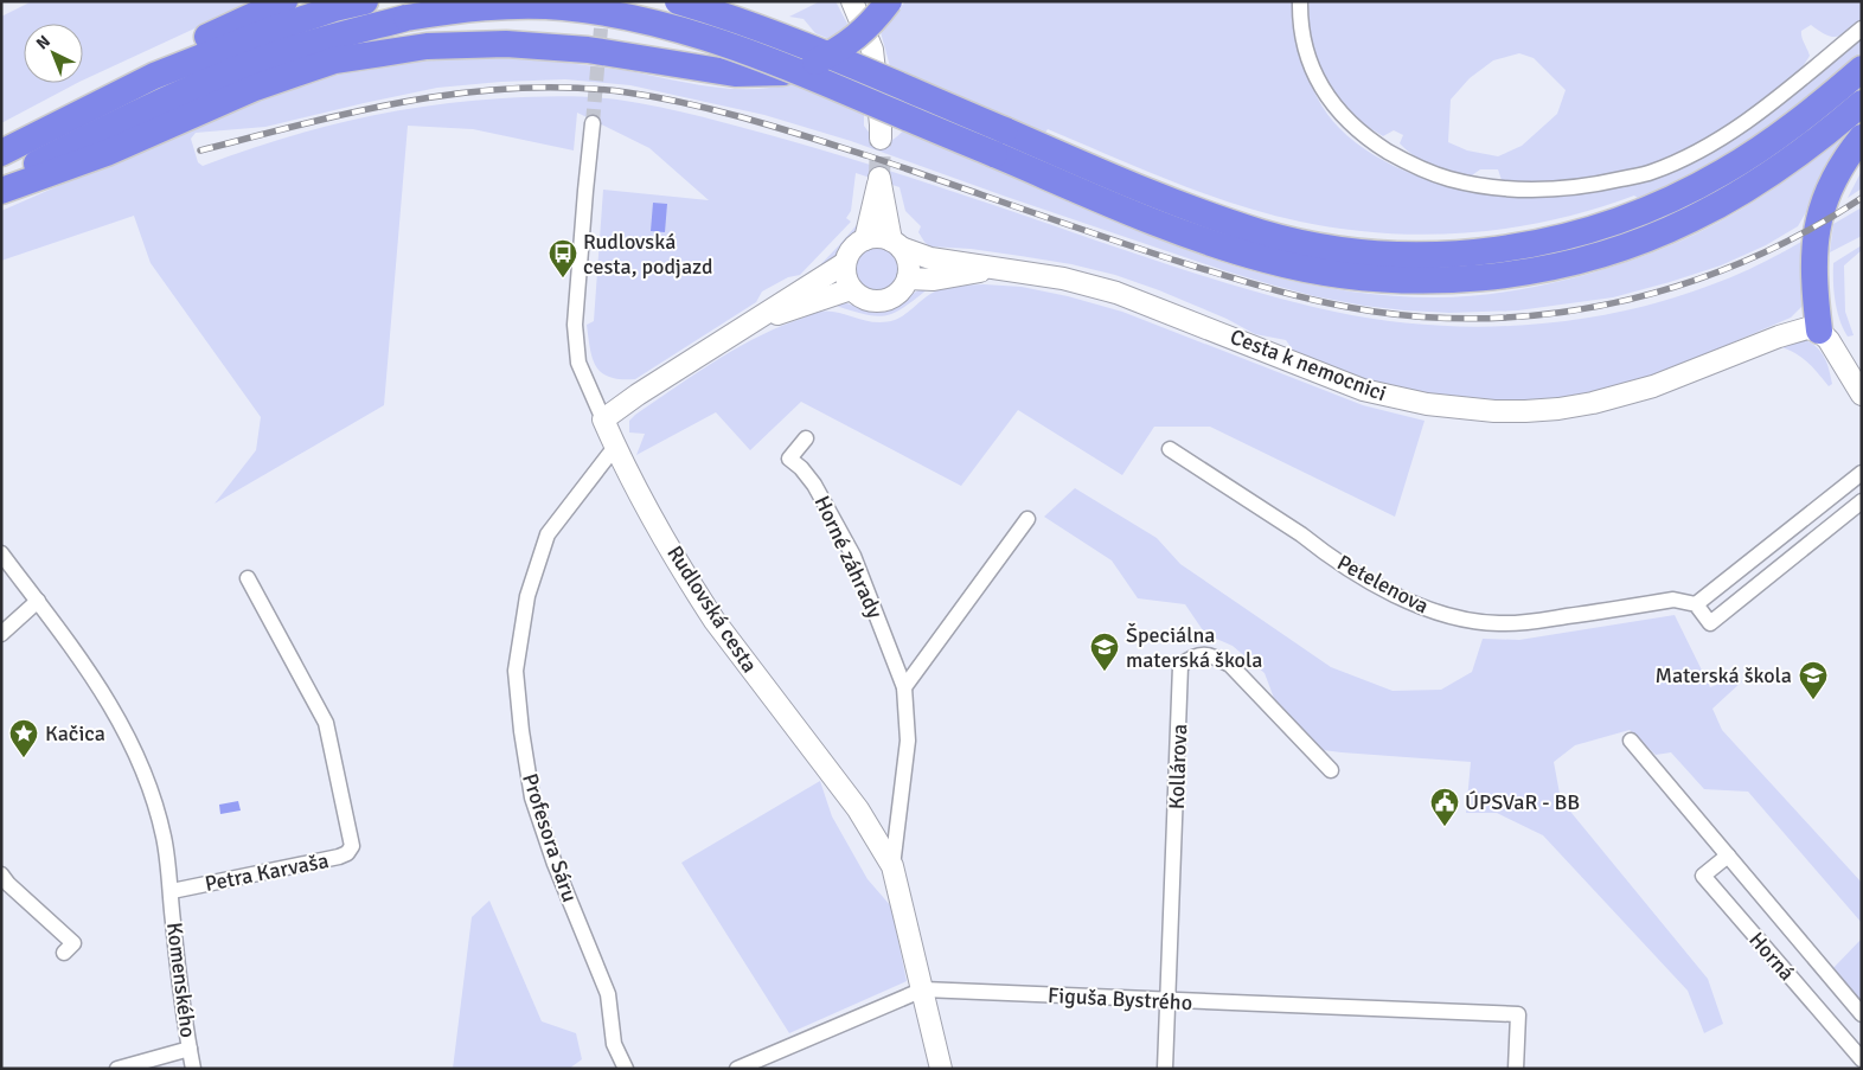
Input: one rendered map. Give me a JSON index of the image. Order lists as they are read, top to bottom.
{
  "streets": {
    "street": [
      "Cesta k nemocnici",
      "Horné záhrady",
      "Petelenova",
      "Rudlovská cesta",
      "Kollárova",
      "Profesora Sáru",
      "Petra Karvaša",
      "Horná",
      "Komenského",
      "Figuša Bystrého"
    ]
  },
  "crossings": [
    ["Horné záhrady", "Rudlovská cesta"],
    ["Rudlovská cesta", "Profesora Sáru"],
    ["Rudlovská cesta", "Figuša Bystrého"],
    ["Kollárova", "Figuša Bystrého"],
    ["Petra Karvaša", "Komenského"]
  ],
  "places": {
    "bus stop": ["Rudlovská cesta, podjazd"],
    "school or university": ["Špeciálna materská škola", "Materská škola"],
    "place": ["Kačica"],
    "public building": ["ÚPSVaR - BB"]
  },
  "north": "top left"
}
